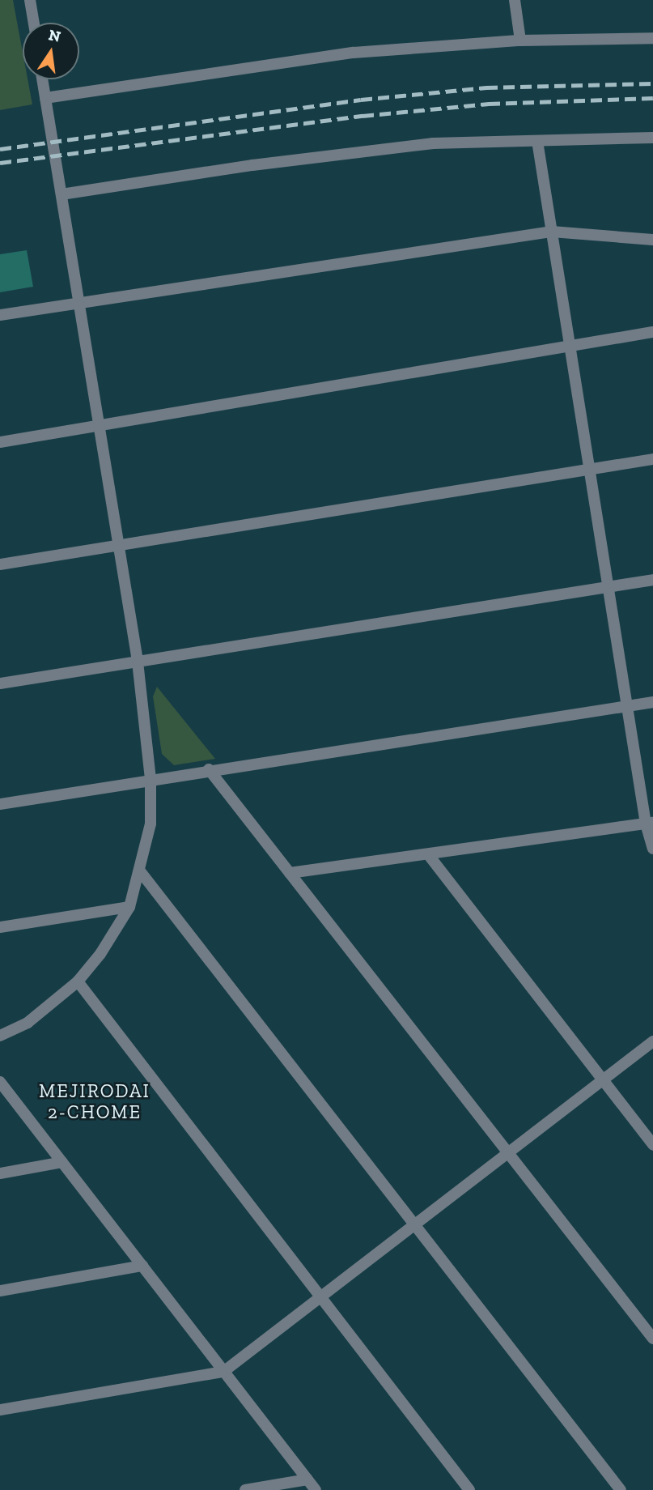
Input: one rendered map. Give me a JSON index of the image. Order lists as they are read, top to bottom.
{
  "districts": ["MEJIRODAI 2-CHOME"],
  "north": "top"
}
